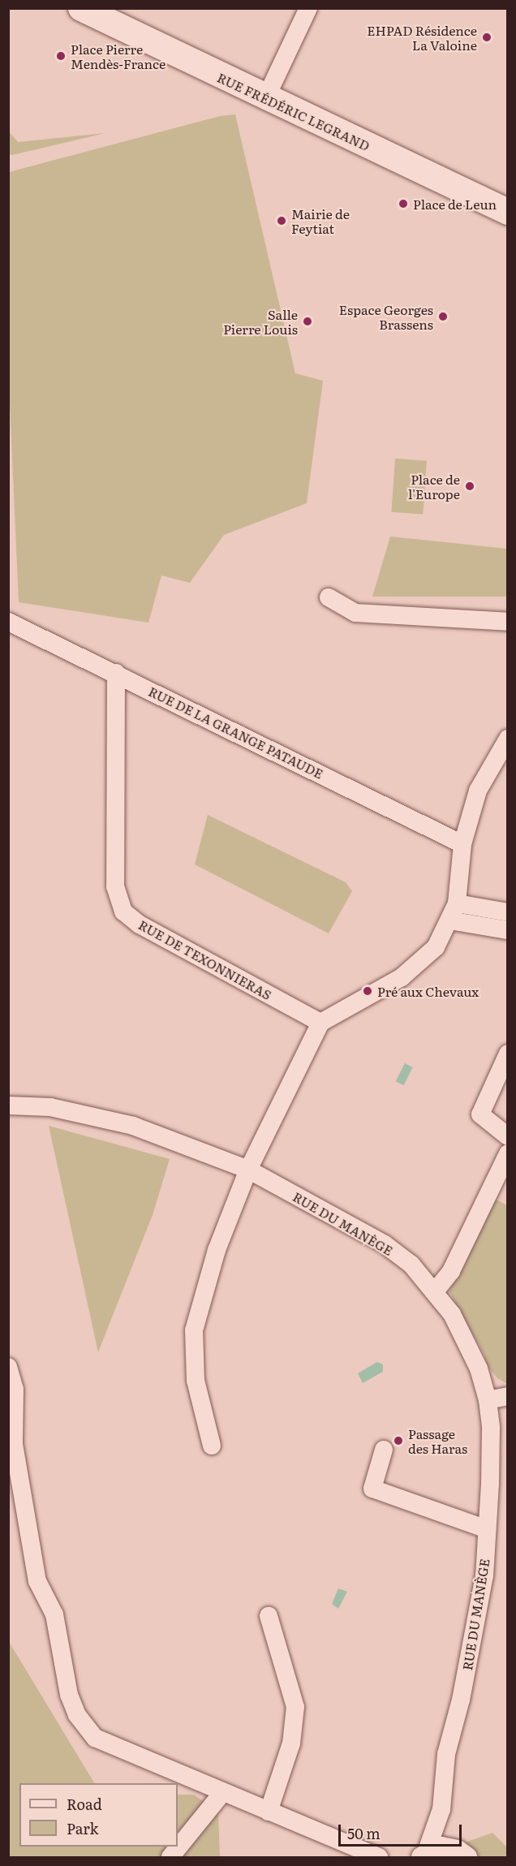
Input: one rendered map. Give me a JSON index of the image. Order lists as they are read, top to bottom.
{
  "streets": {
    "main road": ["RUE FRÉDÉRIC LEGRAND"],
    "street": ["RUE DE LA GRANGE PATAUDE", "RUE DE TEXONNIERAS", "RUE DU MANÈGE"]
  },
  "crossings": [
    ["RUE DE LA GRANGE PATAUDE", "RUE DE TEXONNIERAS"]
  ],
  "places": [
    "EHPAD Résidence La Valoine",
    "Place Pierre Mendès-France",
    "Place de Leun",
    "Mairie de Feytiat",
    "Espace Georges Brassens",
    "Salle Pierre Louis",
    "Place de l'Europe",
    "Pré aux Chevaux",
    "Passage des Haras"
  ],
  "legend": ["Road", "Park"],
  "scale_bar": "50 m"
}
